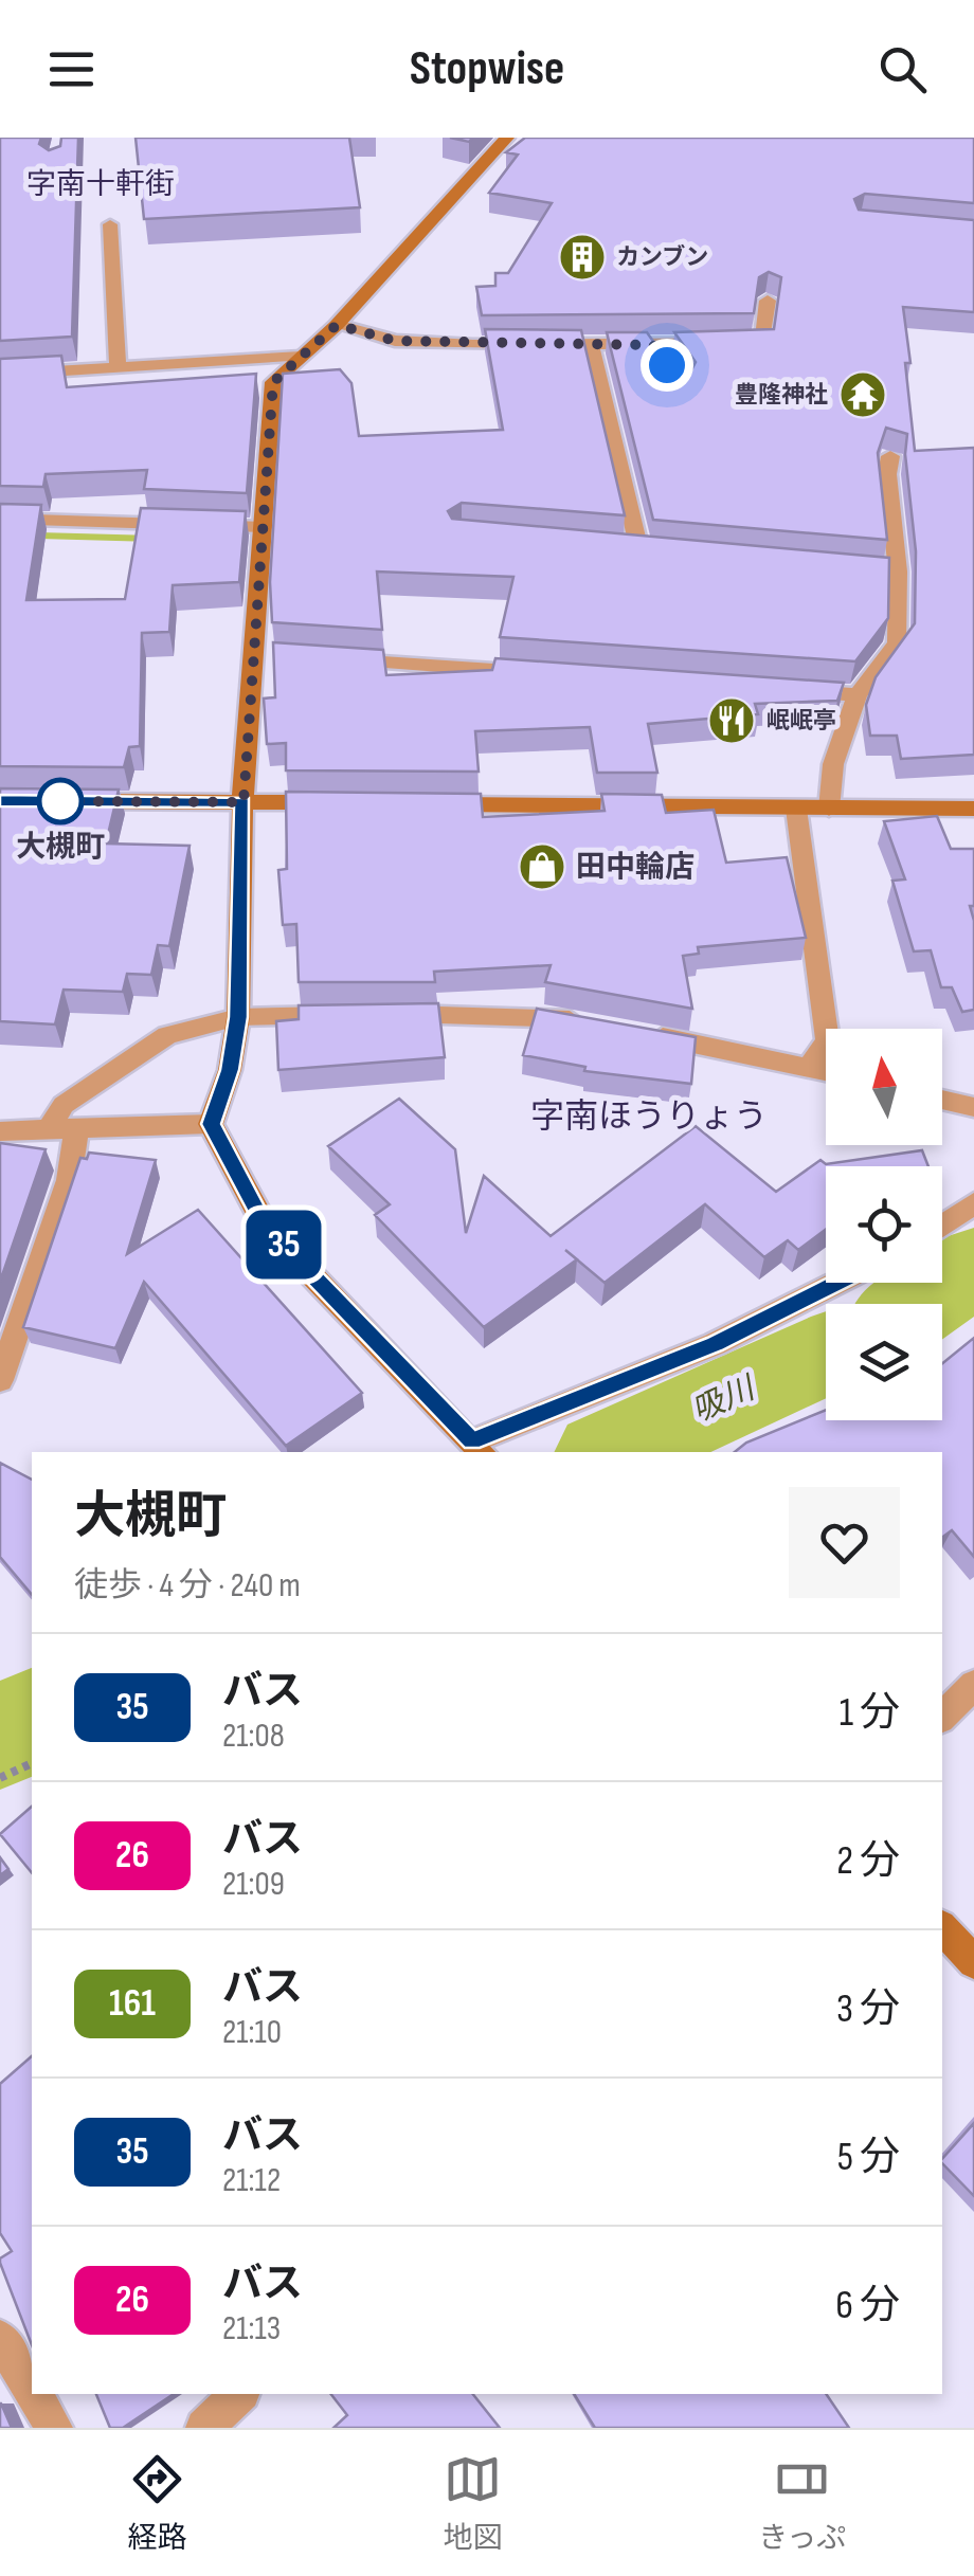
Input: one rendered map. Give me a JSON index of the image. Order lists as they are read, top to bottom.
{
  "districts": ["字南十軒街", "字南ほうりょう"],
  "water": ["吸川"],
  "places": {
    "building": ["カンブン"],
    "temple": ["豊隆神社"],
    "restaurant": ["岷岷亭"],
    "other": ["大槻町"],
    "shop": ["田中輪店"]
  },
  "lines": ["bus line 35"],
  "north": "top",
  "page": {
    "header": "Stopwise",
    "on_map": "35",
    "heading": ["大槻町", "徒歩 · 4 分 · 240 m"],
    "list": [
      {
        "mark": "35",
        "name": "バス",
        "note": "21:08",
        "value": "1 分"
      },
      {
        "mark": "26",
        "name": "バス",
        "note": "21:09",
        "value": "2 分"
      },
      {
        "mark": "161",
        "name": "バス",
        "note": "21:10",
        "value": "3 分"
      },
      {
        "mark": "35",
        "name": "バス",
        "note": "21:12",
        "value": "5 分"
      },
      {
        "mark": "26",
        "name": "バス",
        "note": "21:13",
        "value": "6 分"
      }
    ],
    "tabs": ["経路", "地図", "きっぷ"]
  }
}
